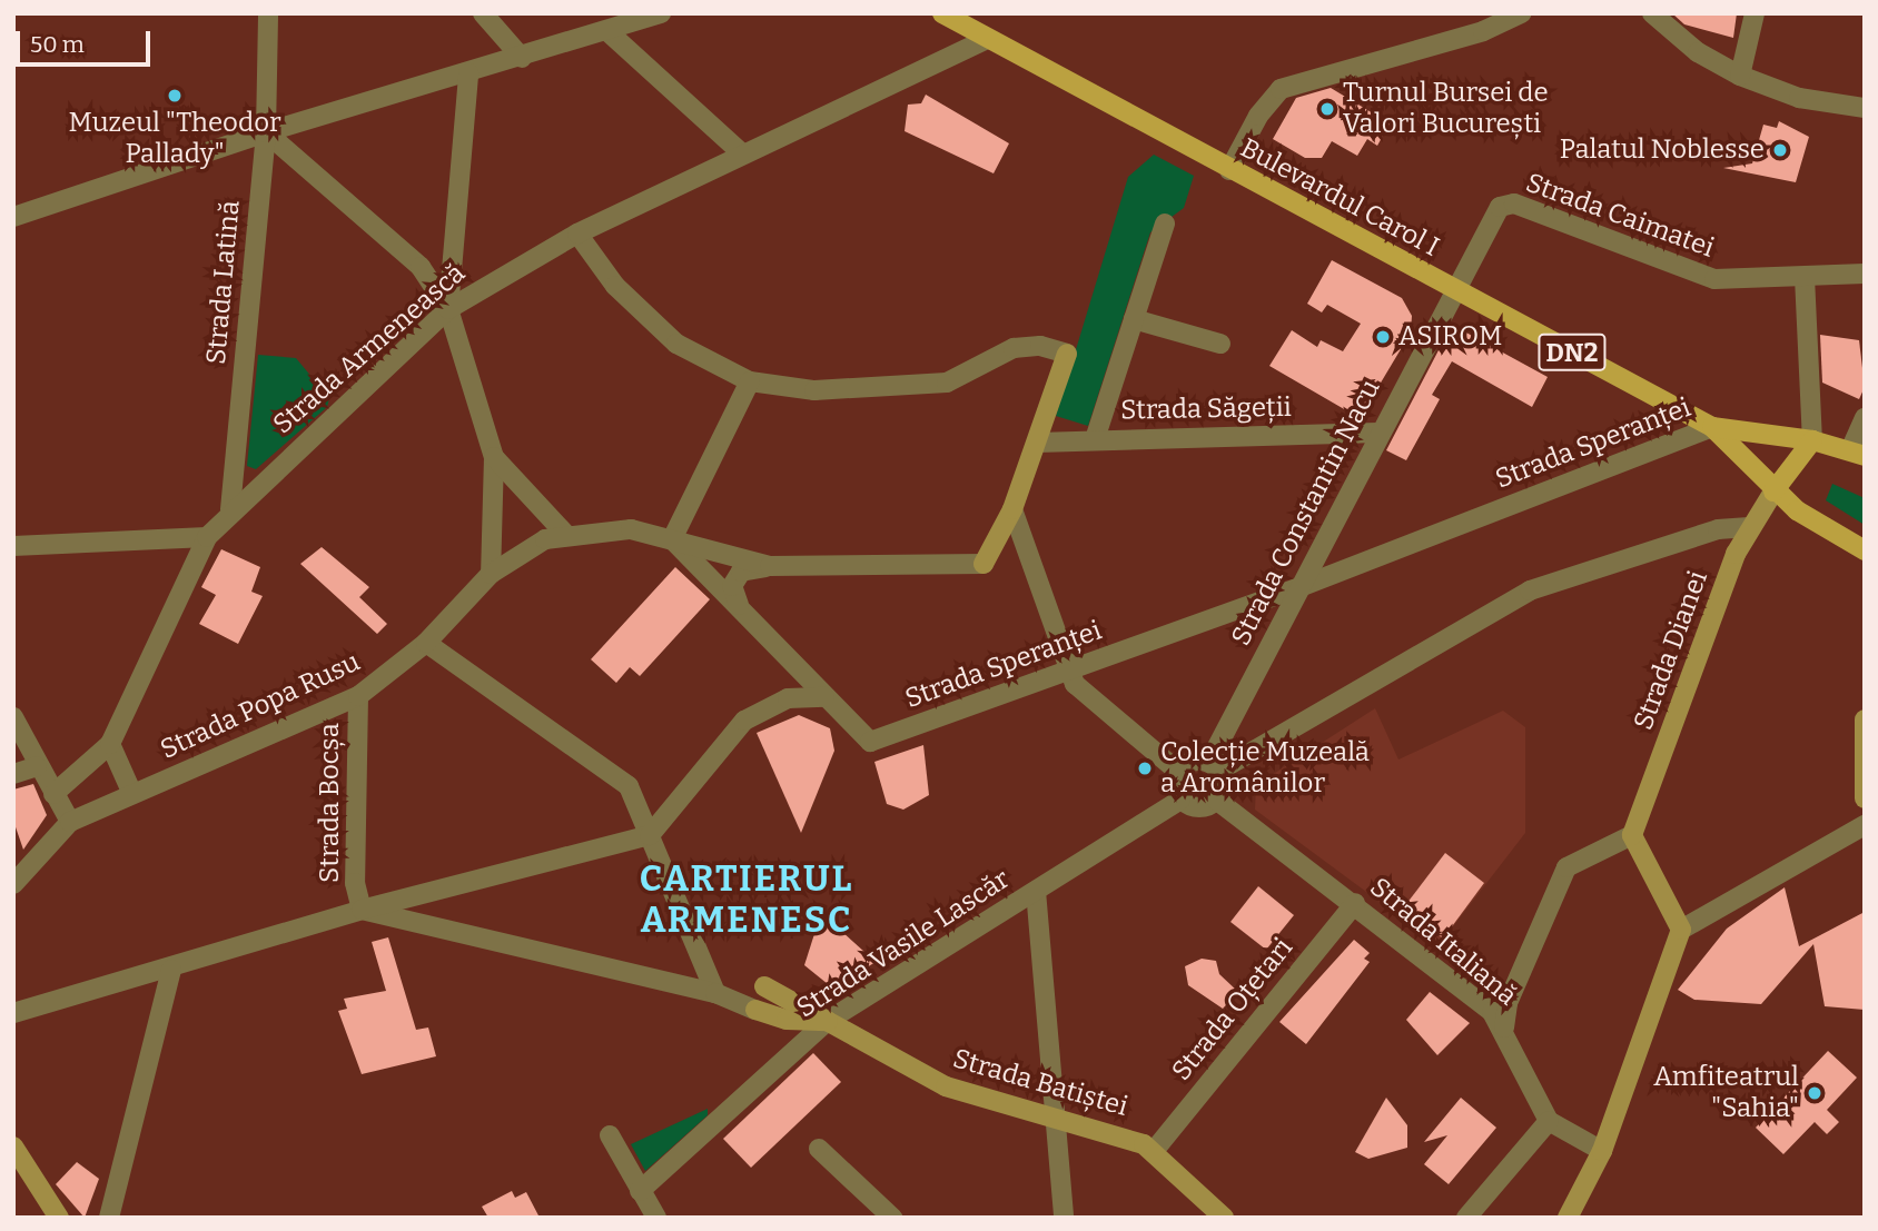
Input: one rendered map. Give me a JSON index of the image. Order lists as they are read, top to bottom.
{
  "streets": {
    "main road": ["Bulevardul Carol I", "DN2"],
    "street": [
      "Strada Caimatei",
      "Strada Latină",
      "Strada Armenească",
      "Strada Săgeții",
      "Strada Speranței",
      "Strada Constantin Nacu",
      "Strada Dianei",
      "Strada Popa Rusu",
      "Strada Bocșa",
      "Strada Italiană",
      "Strada Vasile Lascăr",
      "Strada Oțetari",
      "Strada Batiștei"
    ]
  },
  "crossings": [
    ["Bulevardul Carol I", "Strada Caimatei"],
    ["Bulevardul Carol I", "Strada Armenească"],
    ["Bulevardul Carol I", "DN2"],
    ["Bulevardul Carol I", "Strada Speranței"],
    ["Bulevardul Carol I", "Strada Constantin Nacu"],
    ["Strada Caimatei", "Strada Constantin Nacu"],
    ["Strada Latină", "Strada Armenească"],
    ["DN2", "Strada Speranței"],
    ["DN2", "Strada Dianei"],
    ["Strada Săgeții", "Strada Constantin Nacu"],
    ["Strada Speranței", "Strada Constantin Nacu"],
    ["Strada Speranței", "Strada Popa Rusu"],
    ["Strada Constantin Nacu", "Strada Italiană"],
    ["Strada Constantin Nacu", "Strada Vasile Lascăr"],
    ["Strada Popa Rusu", "Strada Bocșa"],
    ["Strada Italiană", "Strada Vasile Lascăr"],
    ["Strada Italiană", "Strada Oțetari"],
    ["Strada Vasile Lascăr", "Strada Batiștei"],
    ["Strada Oțetari", "Strada Batiștei"]
  ],
  "districts": ["CARTIERUL ARMENESC"],
  "places": [
    "Muzeul \"Theodor Pallady\"",
    "Turnul Bursei de Valori București",
    "Palatul Noblesse",
    "ASIROM",
    "Colecție Muzeală a Aromânilor",
    "Amfiteatrul \"Sahia\""
  ],
  "scale_bar": "50 m"
}
